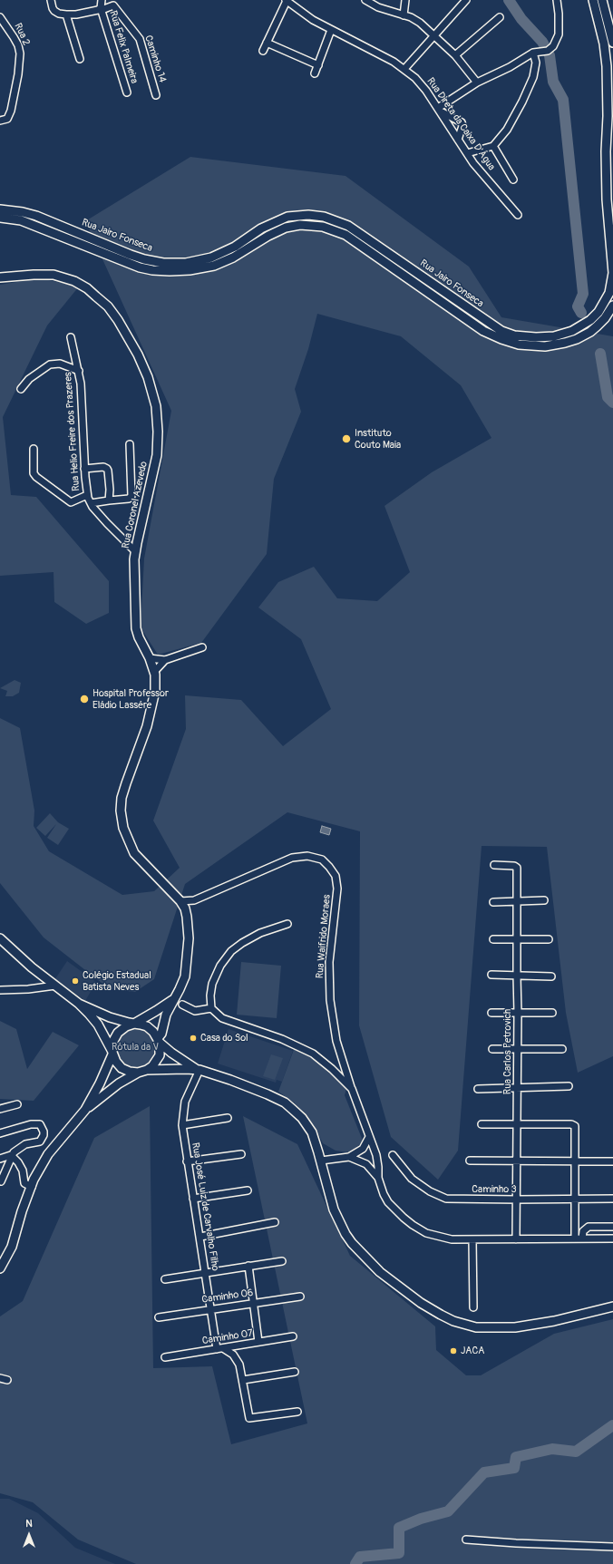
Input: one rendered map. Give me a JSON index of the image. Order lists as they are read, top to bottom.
{
  "streets": {
    "main road": ["Rua Jairo Fonseca", "Rua Coronel Azevedo"],
    "street": [
      "Rua 2",
      "Rua Felix Palmeira",
      "Caminho 14",
      "Rua Direta da Caixa D'Água",
      "Rua Helio Freire dos Prazeres",
      "Rua Waifrido Moraes",
      "Rua Carlos Petrovich",
      "Caminho 3",
      "Rua José Luiz de Carvalho Filho",
      "Caminho 06",
      "Caminho 07"
    ]
  },
  "crossings": [
    ["Rua Felix Palmeira", "Caminho 14"],
    ["Rua Helio Freire dos Prazeres", "Rua Coronel Azevedo"],
    ["Rua Coronel Azevedo", "Rua Waifrido Moraes"],
    ["Rua Carlos Petrovich", "Caminho 3"],
    ["Rua José Luiz de Carvalho Filho", "Caminho 06"],
    ["Rua José Luiz de Carvalho Filho", "Caminho 07"]
  ],
  "parks": ["Rótula da V"],
  "places": [
    "Instituto Couto Maia",
    "Hospital Professor Eládio Lassére",
    "Colégio Estadual Batista Neves",
    "Casa do Sol",
    "JACA"
  ],
  "north": "top"
}
